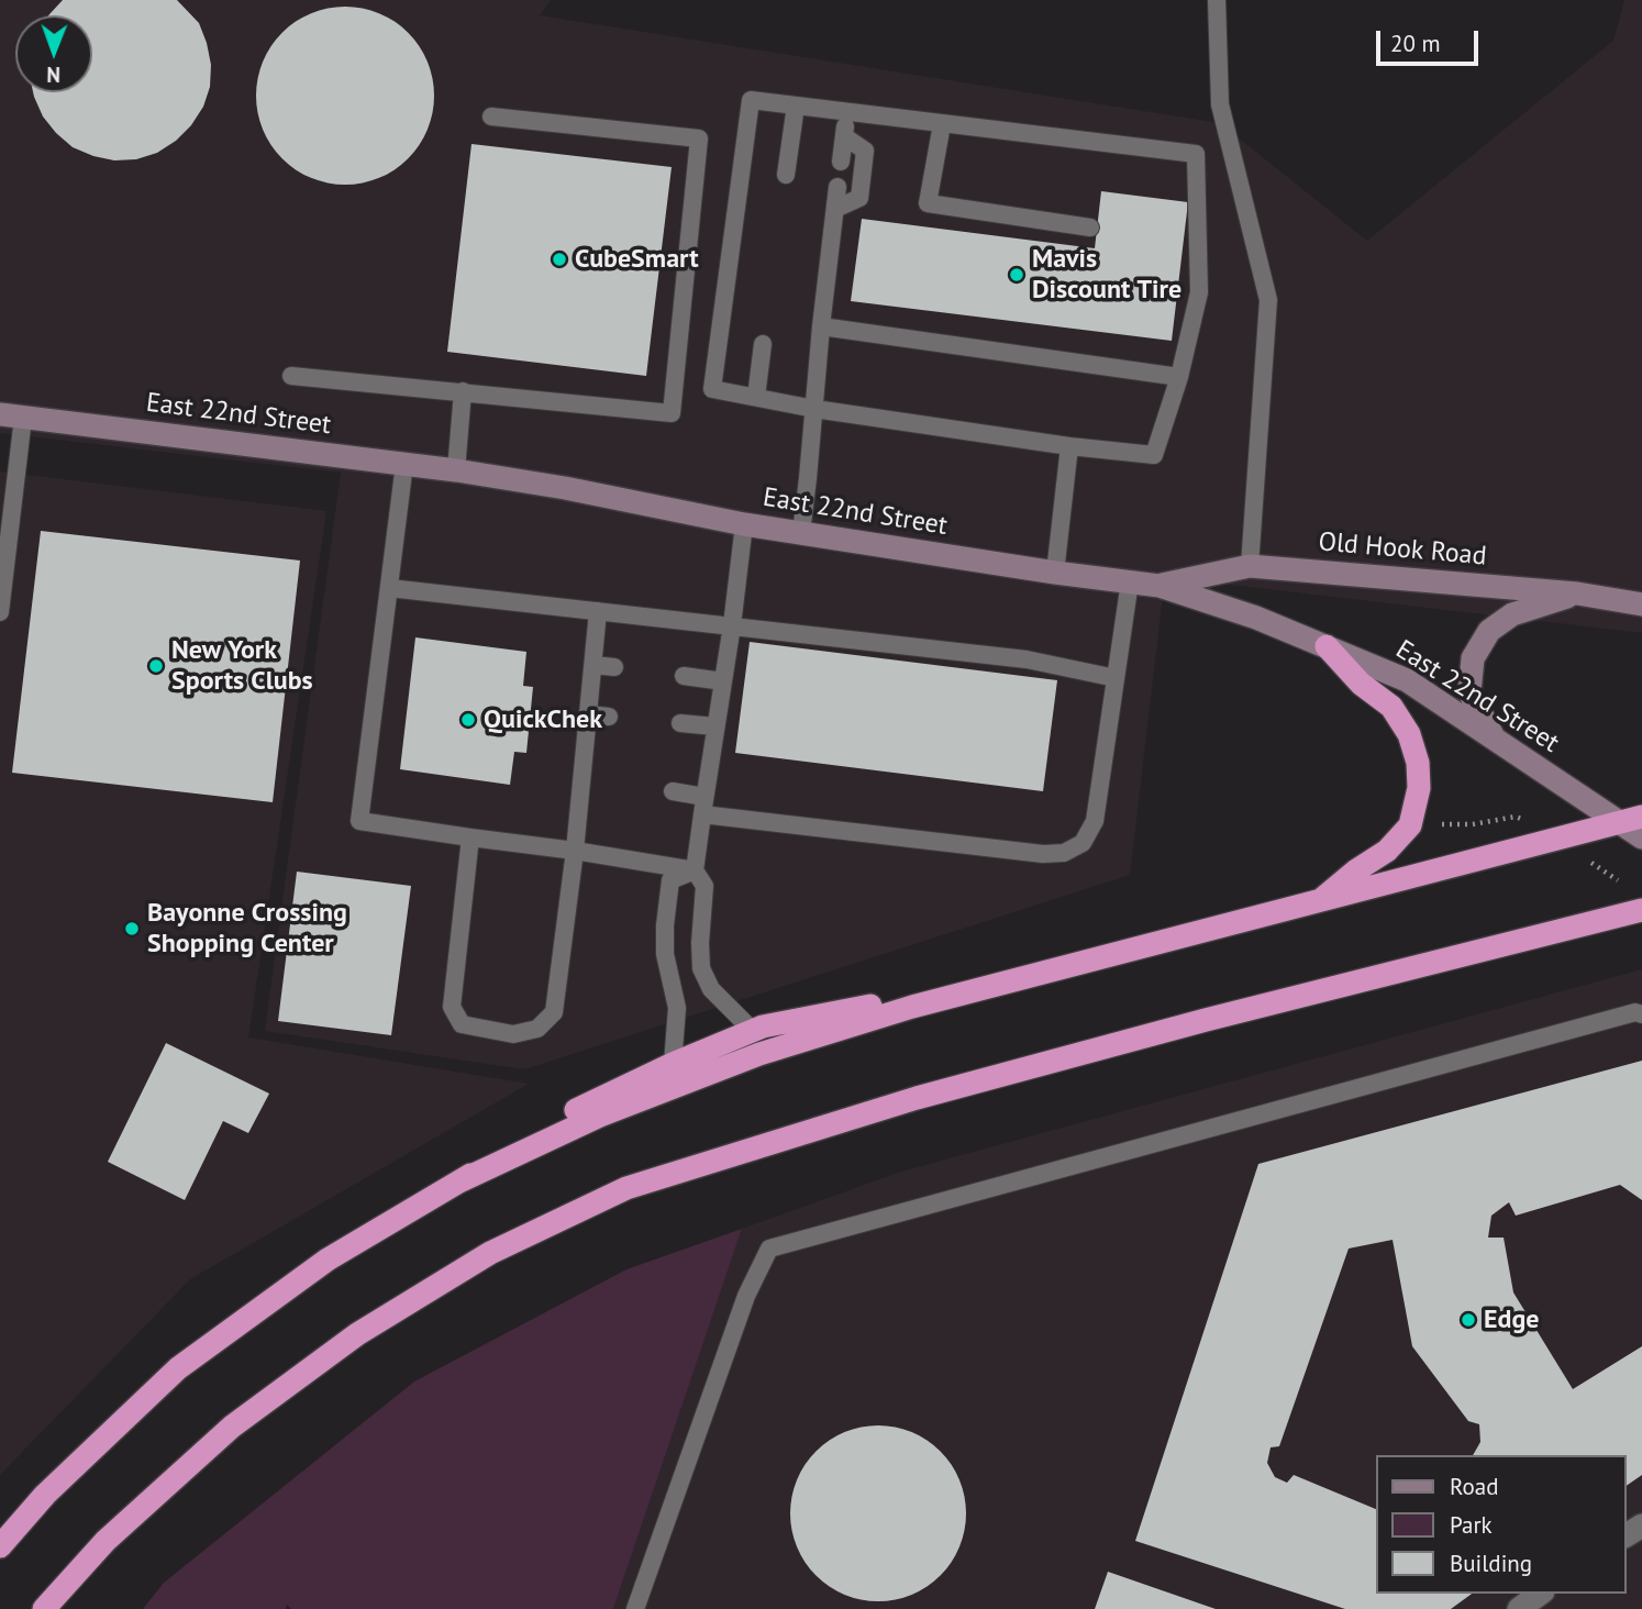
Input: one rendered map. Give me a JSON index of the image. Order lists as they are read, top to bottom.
{
  "streets": {
    "street": ["East 22nd Street", "Old Hook Road"]
  },
  "crossings": [
    ["East 22nd Street", "Old Hook Road"]
  ],
  "places": [
    "CubeSmart",
    "Mavis Discount Tire",
    "New York Sports Clubs",
    "QuickChek",
    "Bayonne Crossing Shopping Center",
    "Edge"
  ],
  "legend": ["Road", "Park", "Building"],
  "scale_bar": "20 m",
  "north": "bottom"
}
